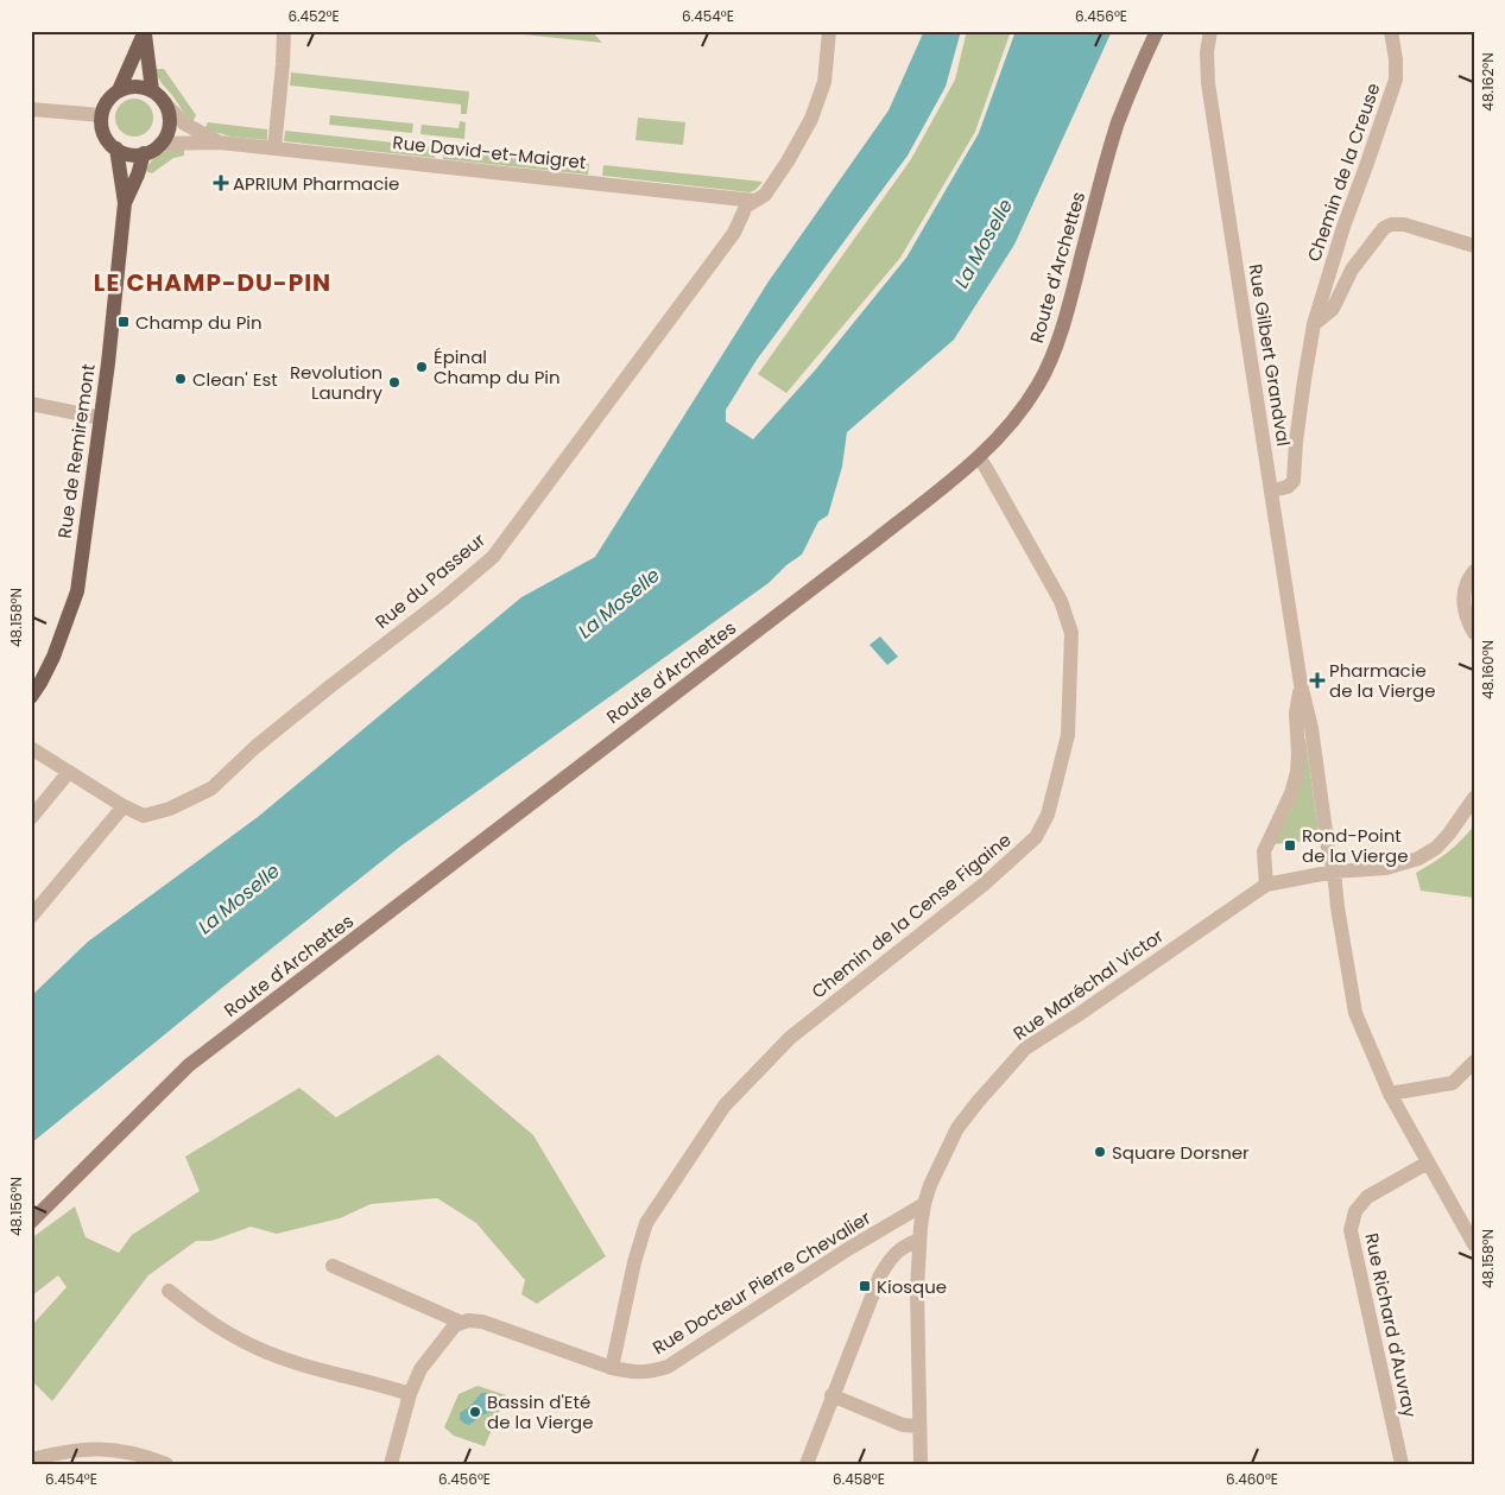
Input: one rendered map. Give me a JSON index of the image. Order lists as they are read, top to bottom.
{
  "streets": {
    "main road": ["Rue de Remiremont"],
    "street": [
      "Rue David-et-Maigret",
      "Chemin de la Creuse",
      "Route d'Archettes",
      "Rue Gilbert Grandval",
      "Rue du Passeur",
      "Chemin de la Cense Figaine",
      "Rue Maréchal Victor",
      "Rue Docteur Pierre Chevalier",
      "Rue Richard d'Auvray"
    ]
  },
  "crossings": [
    ["Rue David-et-Maigret", "Rue de Remiremont"],
    ["Rue David-et-Maigret", "Rue du Passeur"],
    ["Chemin de la Creuse", "Rue Gilbert Grandval"],
    ["Route d'Archettes", "Chemin de la Cense Figaine"],
    ["Rue Gilbert Grandval", "Rue Maréchal Victor"],
    ["Rue Gilbert Grandval", "Rue Richard d'Auvray"],
    ["Chemin de la Cense Figaine", "Rue Docteur Pierre Chevalier"],
    ["Rue Maréchal Victor", "Rue Docteur Pierre Chevalier"]
  ],
  "districts": ["LE CHAMP-DU-PIN"],
  "water": ["La Moselle"],
  "places": {
    "health": ["APRIUM Pharmacie", "Pharmacie de la Vierge"],
    "transit": ["Champ du Pin", "Rond-Point de la Vierge", "Kiosque"],
    "other": [
      "Épinal Champ du Pin",
      "Clean' Est",
      "Revolution Laundry",
      "Square Dorsner",
      "Bassin d'Eté de la Vierge"
    ]
  },
  "coordinates": [
    "6.452°E",
    "6.454°E",
    "6.456°E",
    "48.162°N",
    "48.158°N",
    "48.160°N",
    "48.156°N",
    "6.458°E",
    "6.460°E"
  ]
}
